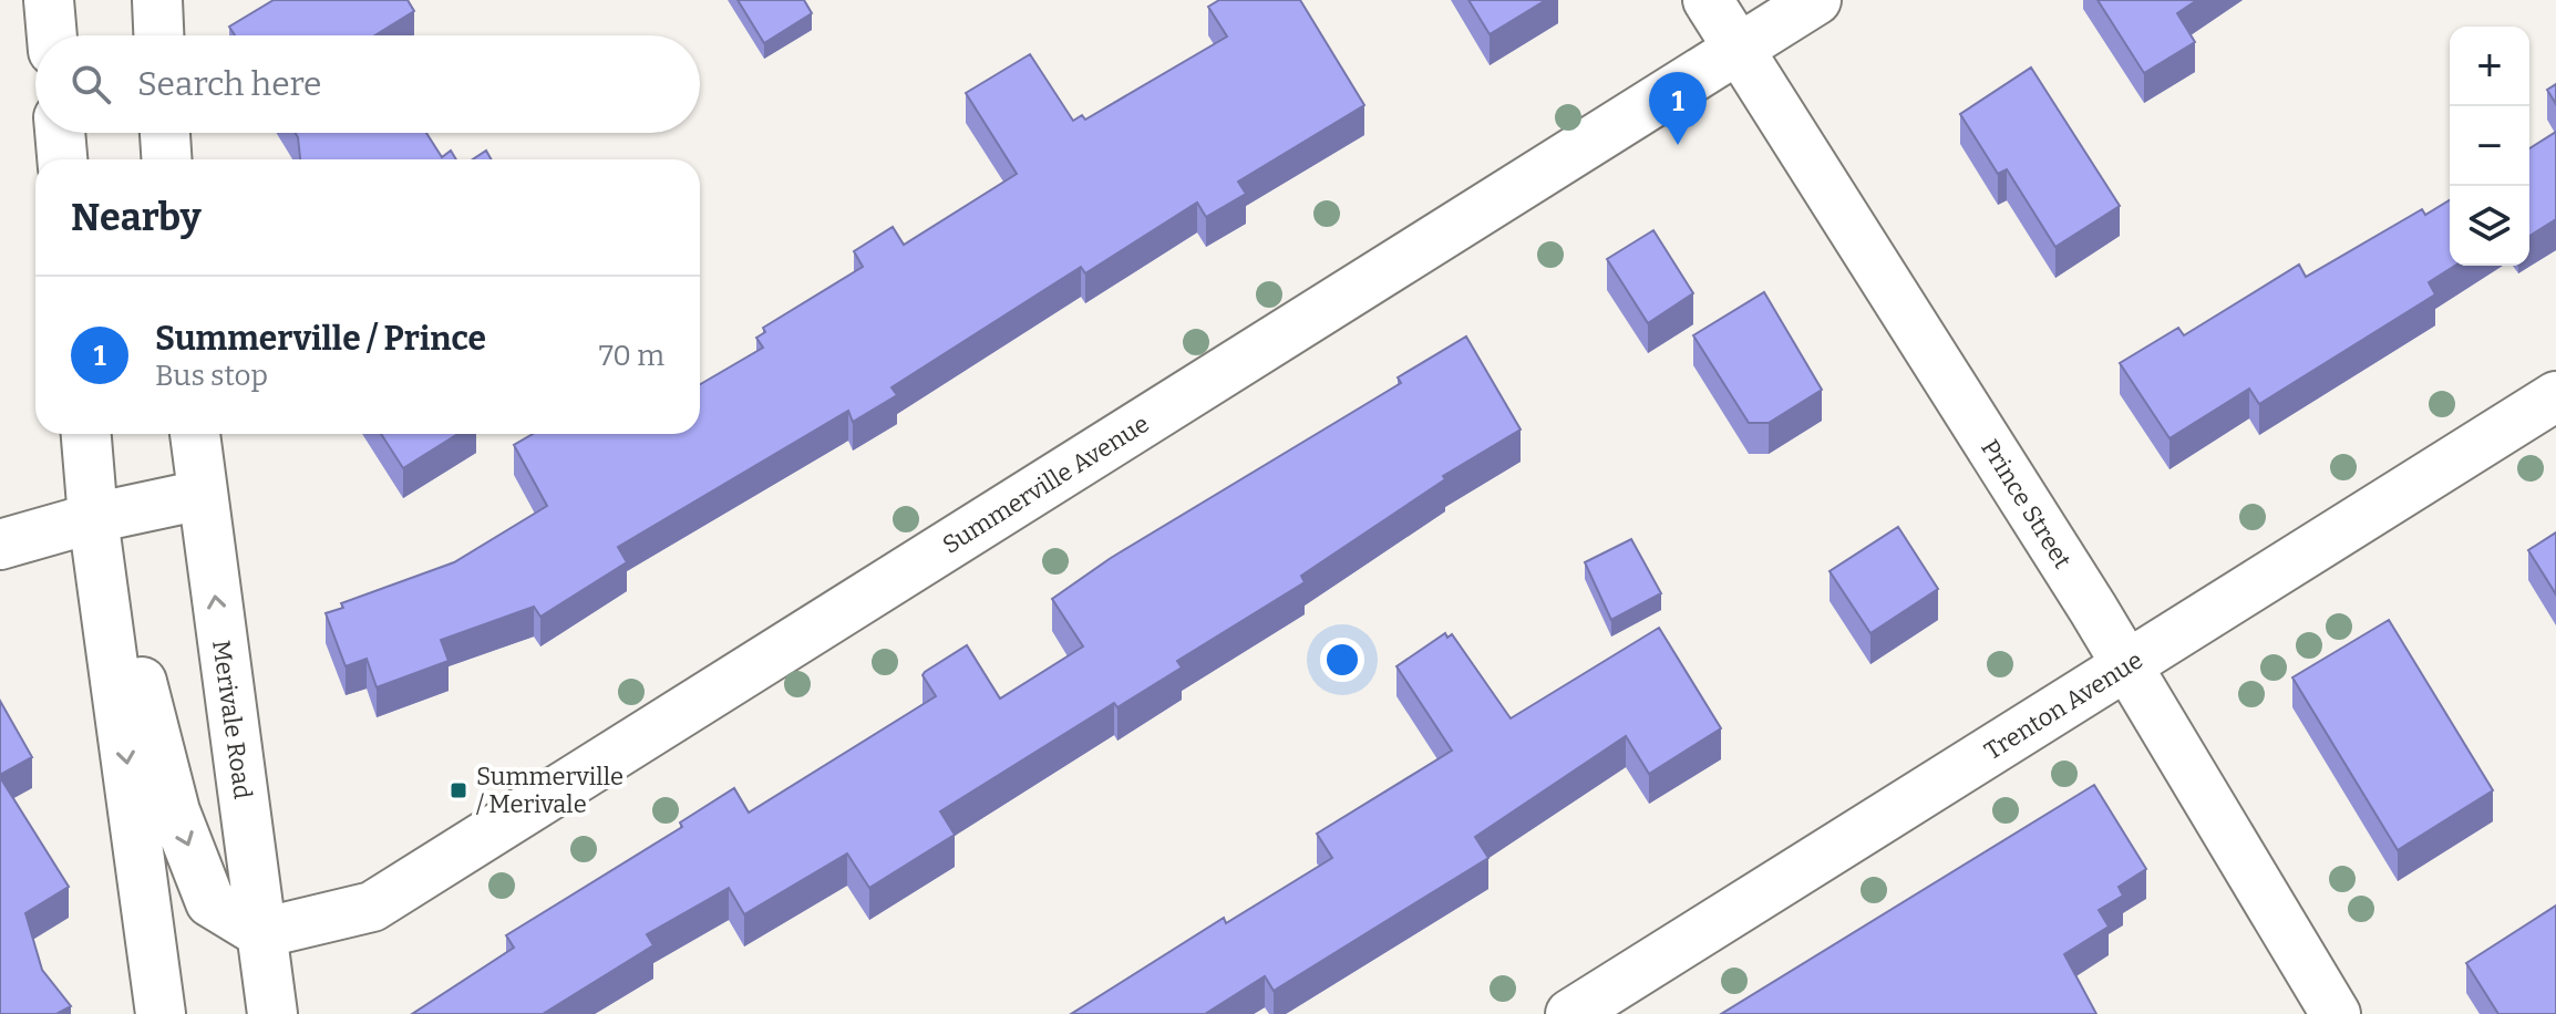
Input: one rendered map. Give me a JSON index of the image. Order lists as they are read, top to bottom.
{
  "streets": {
    "street": [
      "Summerville Avenue",
      "Prince Street",
      "Trenton Avenue",
      "Merivale Road"
    ]
  },
  "crossings": [
    ["Summerville Avenue", "Prince Street"],
    ["Summerville Avenue", "Merivale Road"],
    ["Prince Street", "Trenton Avenue"]
  ],
  "places": {
    "transit": ["Summerville / Merivale"]
  },
  "page": {
    "map_buttons": ["+", "−"],
    "search": "Search here",
    "pins": "1",
    "heading": "Nearby",
    "list": [
      {
        "mark": "1",
        "name": "Summerville / Prince",
        "note": "Bus stop",
        "value": "70 m"
      }
    ]
  }
}
